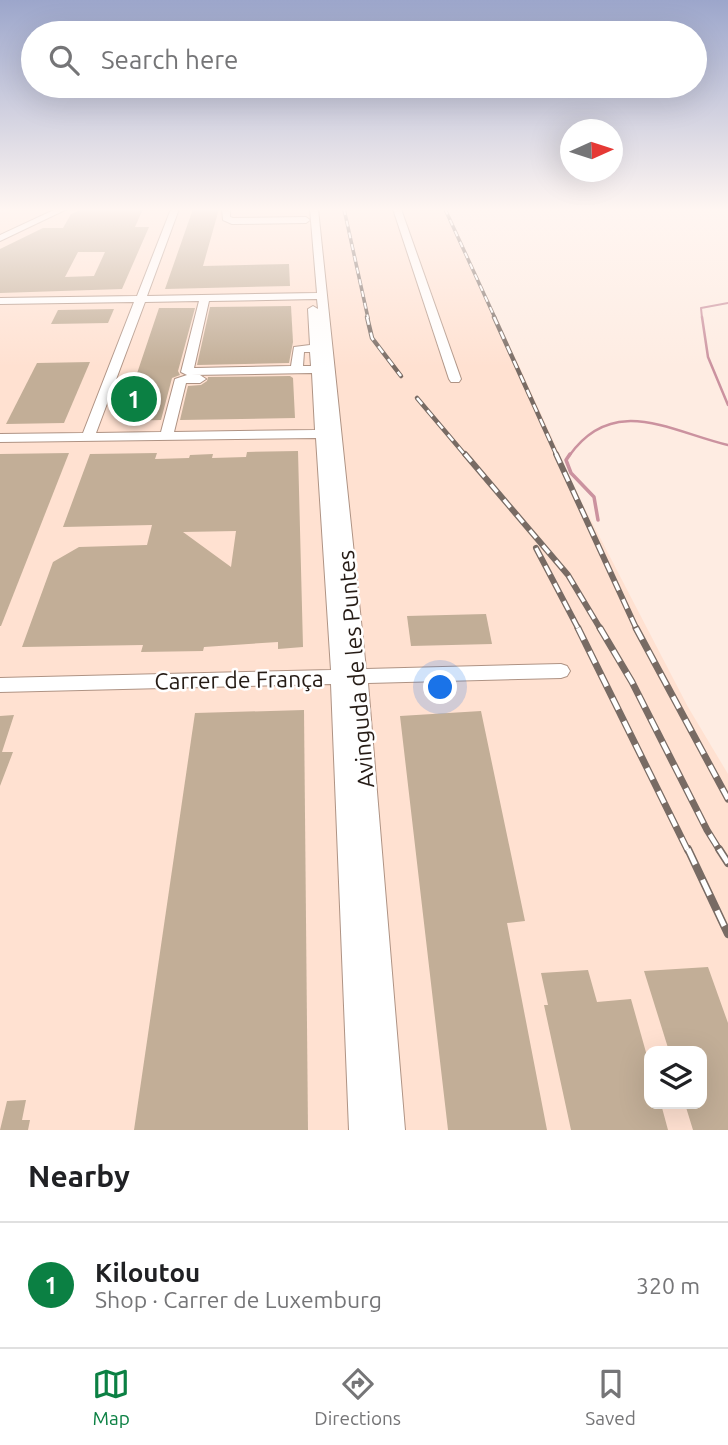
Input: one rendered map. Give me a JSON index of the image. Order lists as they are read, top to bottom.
{
  "streets": {
    "street": ["Avinguda de les Puntes", "Carrer de França"]
  },
  "crossings": [
    ["Avinguda de les Puntes", "Carrer de França"]
  ],
  "north": "right",
  "page": {
    "search": "Search here",
    "pins": "1",
    "heading": "Nearby",
    "list": [
      {
        "mark": "1",
        "name": "Kiloutou",
        "note": "Shop · Carrer de Luxemburg",
        "value": "320 m"
      }
    ],
    "nav": ["Map", "Directions", "Saved"]
  }
}
